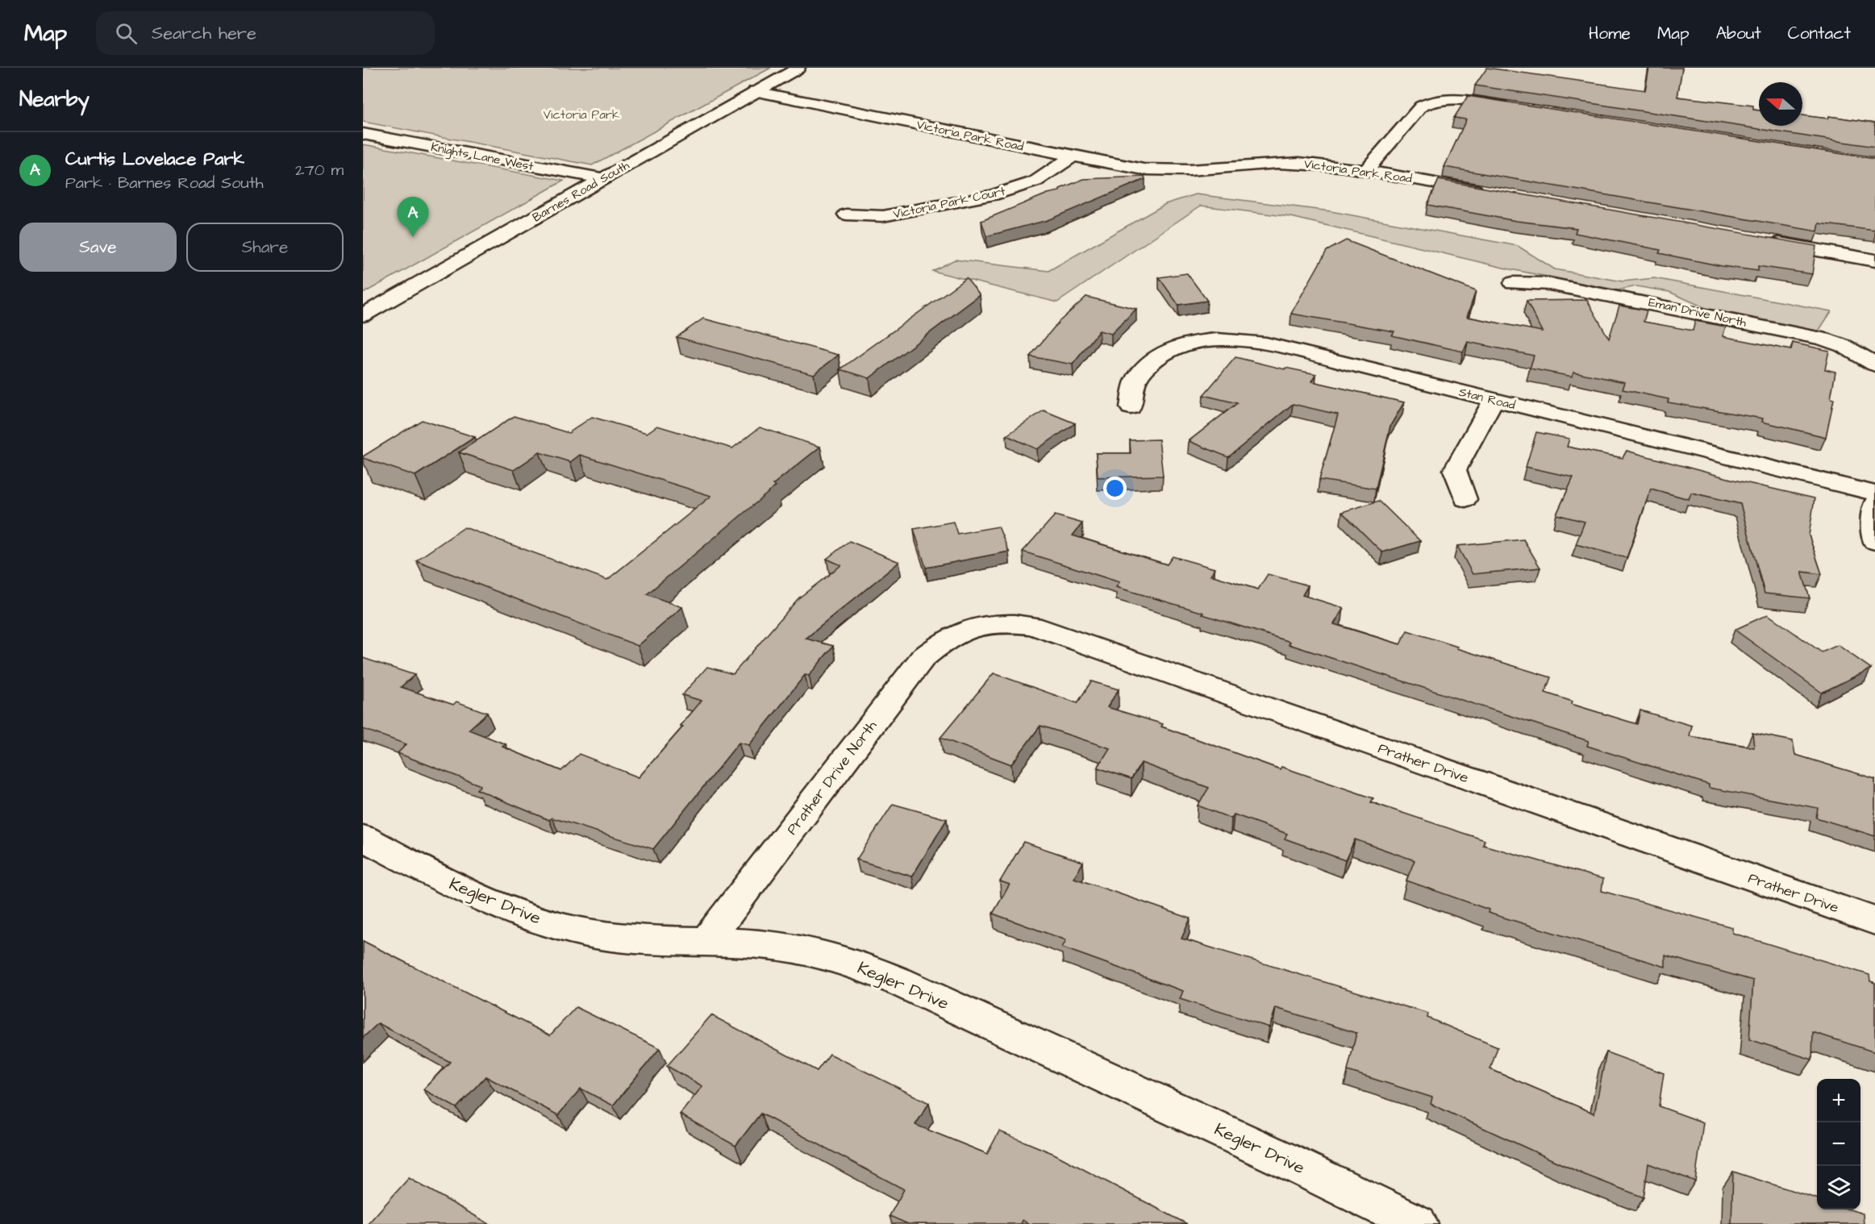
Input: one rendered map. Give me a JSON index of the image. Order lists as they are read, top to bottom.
{
  "streets": {
    "street": [
      "Victoria Park Road",
      "Knights Lane West",
      "Barnes Road South",
      "Victoria Park Court",
      "Eman Drive North",
      "Stan Road",
      "Prather Drive",
      "Prather Drive North",
      "Kegler Drive"
    ]
  },
  "crossings": [
    ["Victoria Park Road", "Barnes Road South"],
    ["Victoria Park Road", "Victoria Park Court"],
    ["Knights Lane West", "Barnes Road South"],
    ["Prather Drive", "Prather Drive North"],
    ["Prather Drive North", "Kegler Drive"]
  ],
  "parks": ["Victoria Park"],
  "north": "left",
  "page": {
    "header": "Map",
    "search": "Search here",
    "nav": [
      "Home",
      "Map",
      "About",
      "Contact"
    ],
    "heading": "Nearby",
    "list": [
      {
        "mark": "A",
        "name": "Curtis Lovelace Park",
        "note": "Park · Barnes Road South",
        "value": "270 m"
      }
    ],
    "pins": "A",
    "buttons": ["Save", "Share"],
    "map_buttons": ["+", "−"]
  }
}
